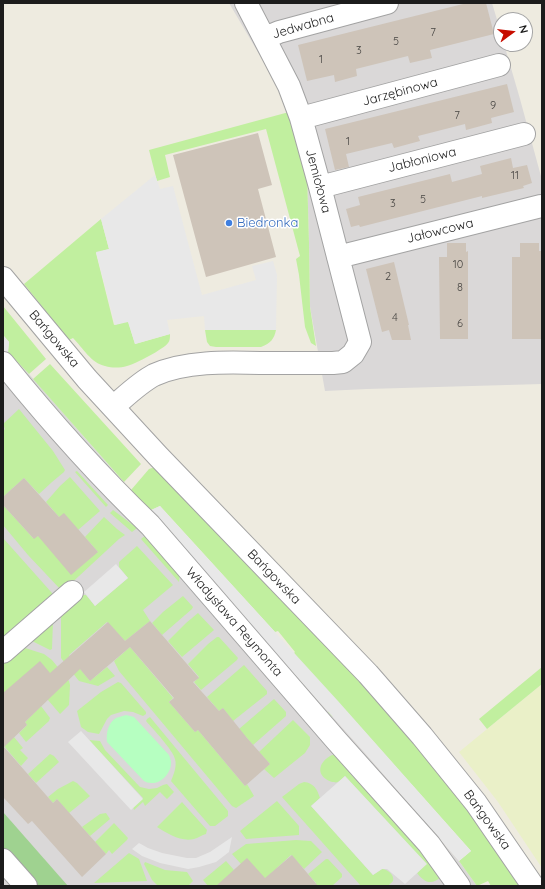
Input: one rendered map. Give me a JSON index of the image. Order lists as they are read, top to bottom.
{
  "streets": {
    "street": [
      "Jedwabna",
      "Jarzębinowa",
      "Jabłoniowa",
      "Jemiołowa",
      "Jałowcowa",
      "Bańgowska",
      "Władysława Reymonta"
    ]
  },
  "crossings": [
    ["Jedwabna", "Jemiołowa"],
    ["Jarzębinowa", "Jemiołowa"],
    ["Jabłoniowa", "Jemiołowa"],
    ["Jemiołowa", "Jałowcowa"],
    ["Jemiołowa", "Bańgowska"]
  ],
  "places": ["Biedronka"],
  "house_numbers": [
    "7",
    "5",
    "3",
    "1",
    "9",
    "7",
    "1",
    "11",
    "5",
    "3",
    "10",
    "2",
    "8",
    "4",
    "6"
  ],
  "north": "right"
}
